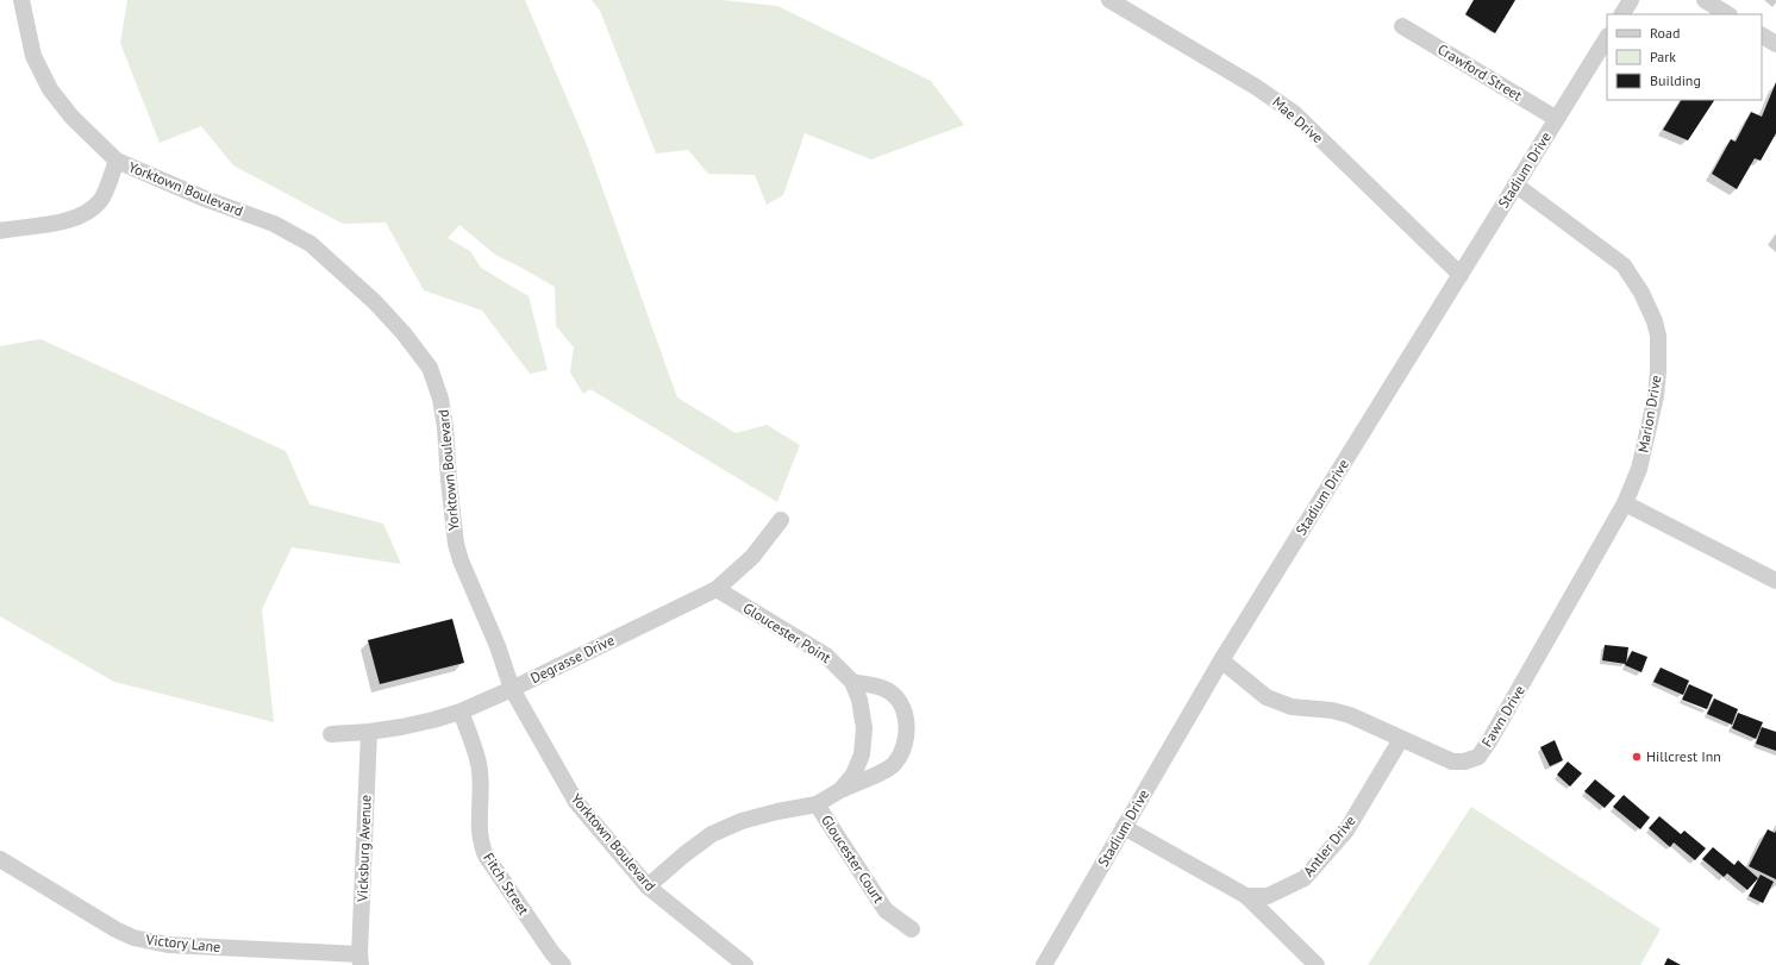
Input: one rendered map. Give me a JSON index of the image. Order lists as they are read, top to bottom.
{
  "streets": {
    "street": [
      "Crawford Street",
      "Mae Drive",
      "Stadium Drive",
      "Yorktown Boulevard",
      "Marion Drive",
      "Gloucester Point",
      "Degrasse Drive",
      "Fawn Drive",
      "Antler Drive",
      "Vicksburg Avenue",
      "Gloucester Court",
      "Fitch Street",
      "Victory Lane"
    ]
  },
  "crossings": [
    ["Crawford Street", "Stadium Drive"],
    ["Mae Drive", "Stadium Drive"],
    ["Stadium Drive", "Marion Drive"],
    ["Stadium Drive", "Fawn Drive"],
    ["Yorktown Boulevard", "Gloucester Point"],
    ["Yorktown Boulevard", "Degrasse Drive"],
    ["Marion Drive", "Fawn Drive"],
    ["Gloucester Point", "Degrasse Drive"],
    ["Gloucester Point", "Gloucester Court"],
    ["Degrasse Drive", "Vicksburg Avenue"],
    ["Degrasse Drive", "Fitch Street"],
    ["Fawn Drive", "Antler Drive"],
    ["Vicksburg Avenue", "Victory Lane"]
  ],
  "places": ["Hillcrest Inn"],
  "legend": ["Road", "Park", "Building"]
}
